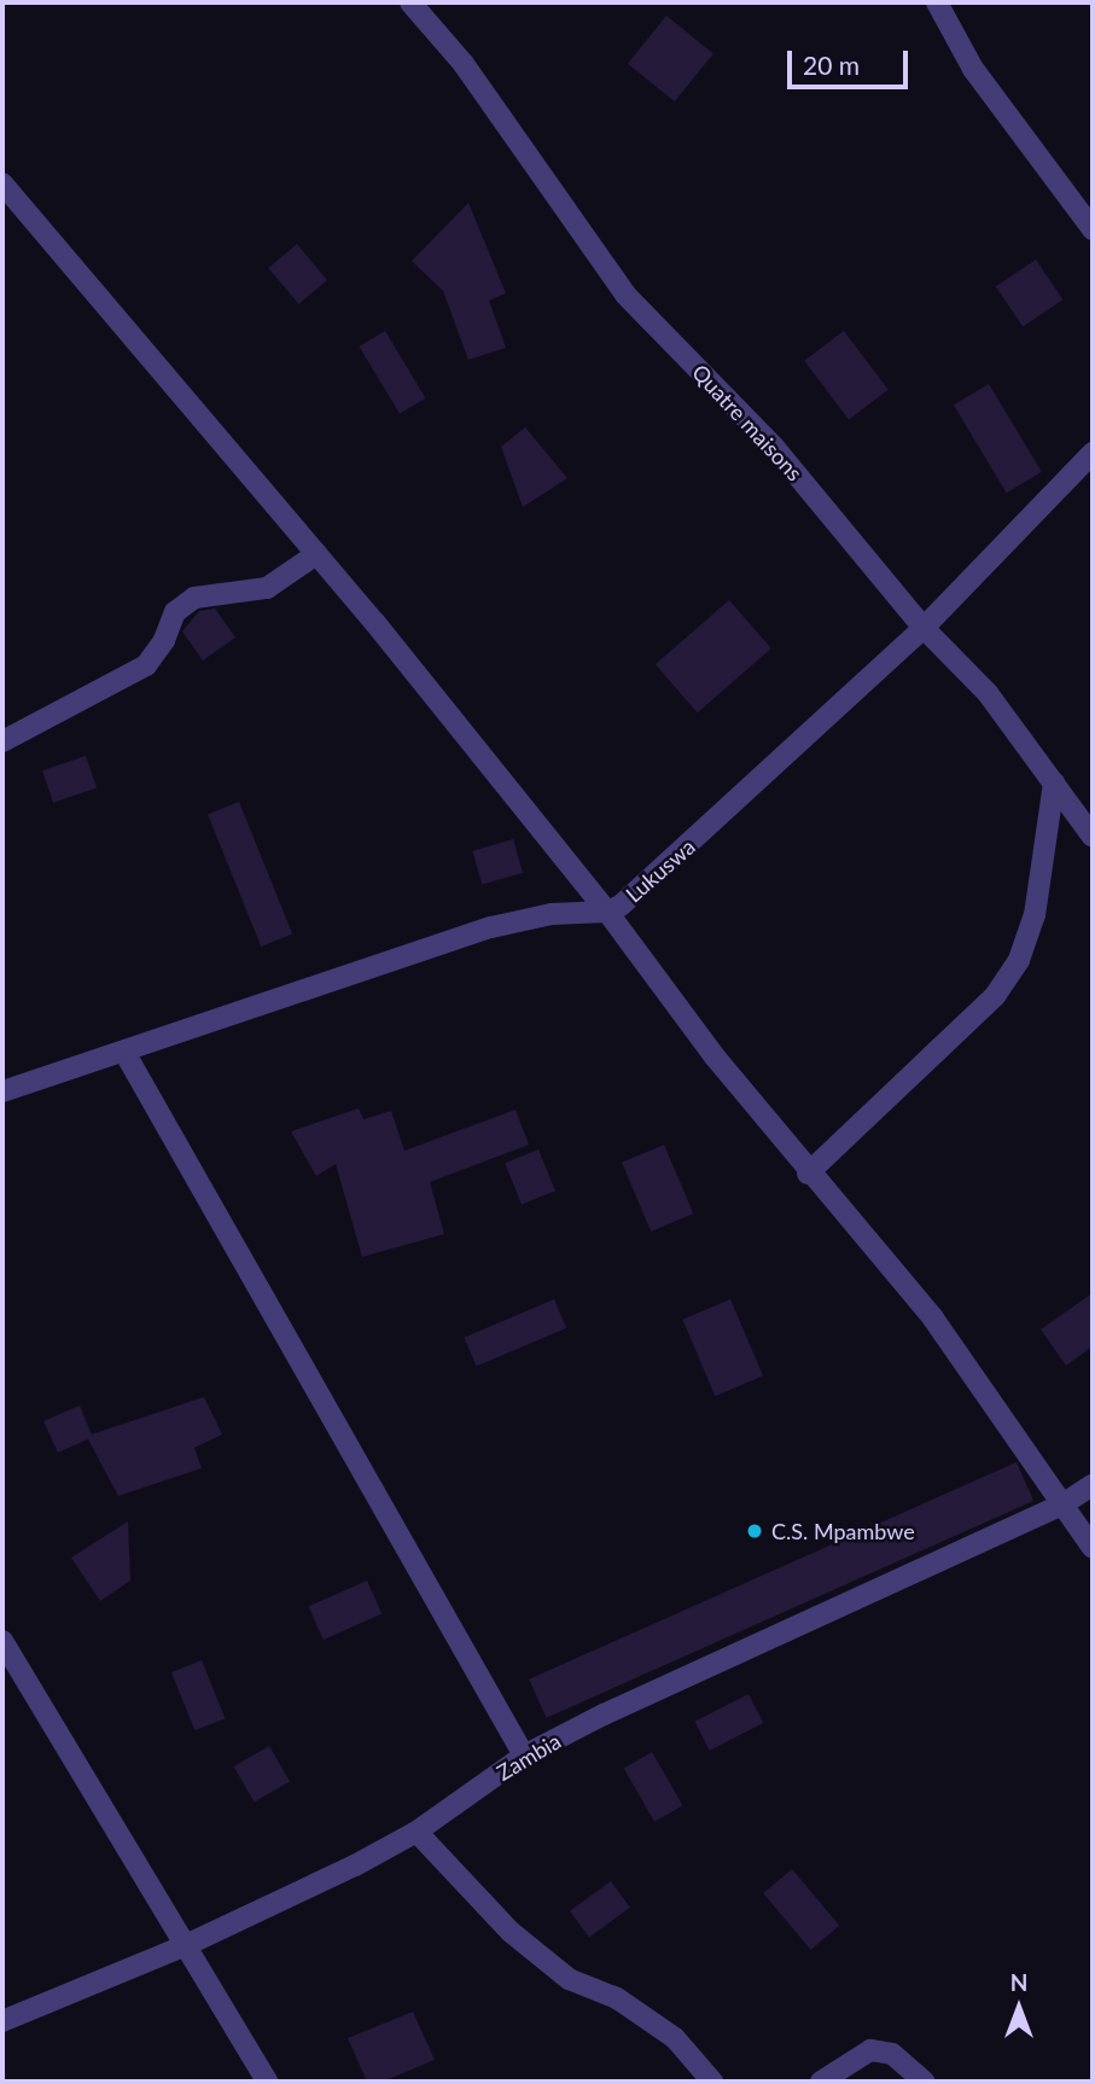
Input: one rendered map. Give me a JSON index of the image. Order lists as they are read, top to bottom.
{
  "streets": {
    "street": ["Quatre maisons", "Lukuswa", "Zambia"]
  },
  "crossings": [
    ["Quatre maisons", "Lukuswa"]
  ],
  "places": ["C.S. Mpambwe"],
  "scale_bar": "20 m",
  "north": "top"
}
